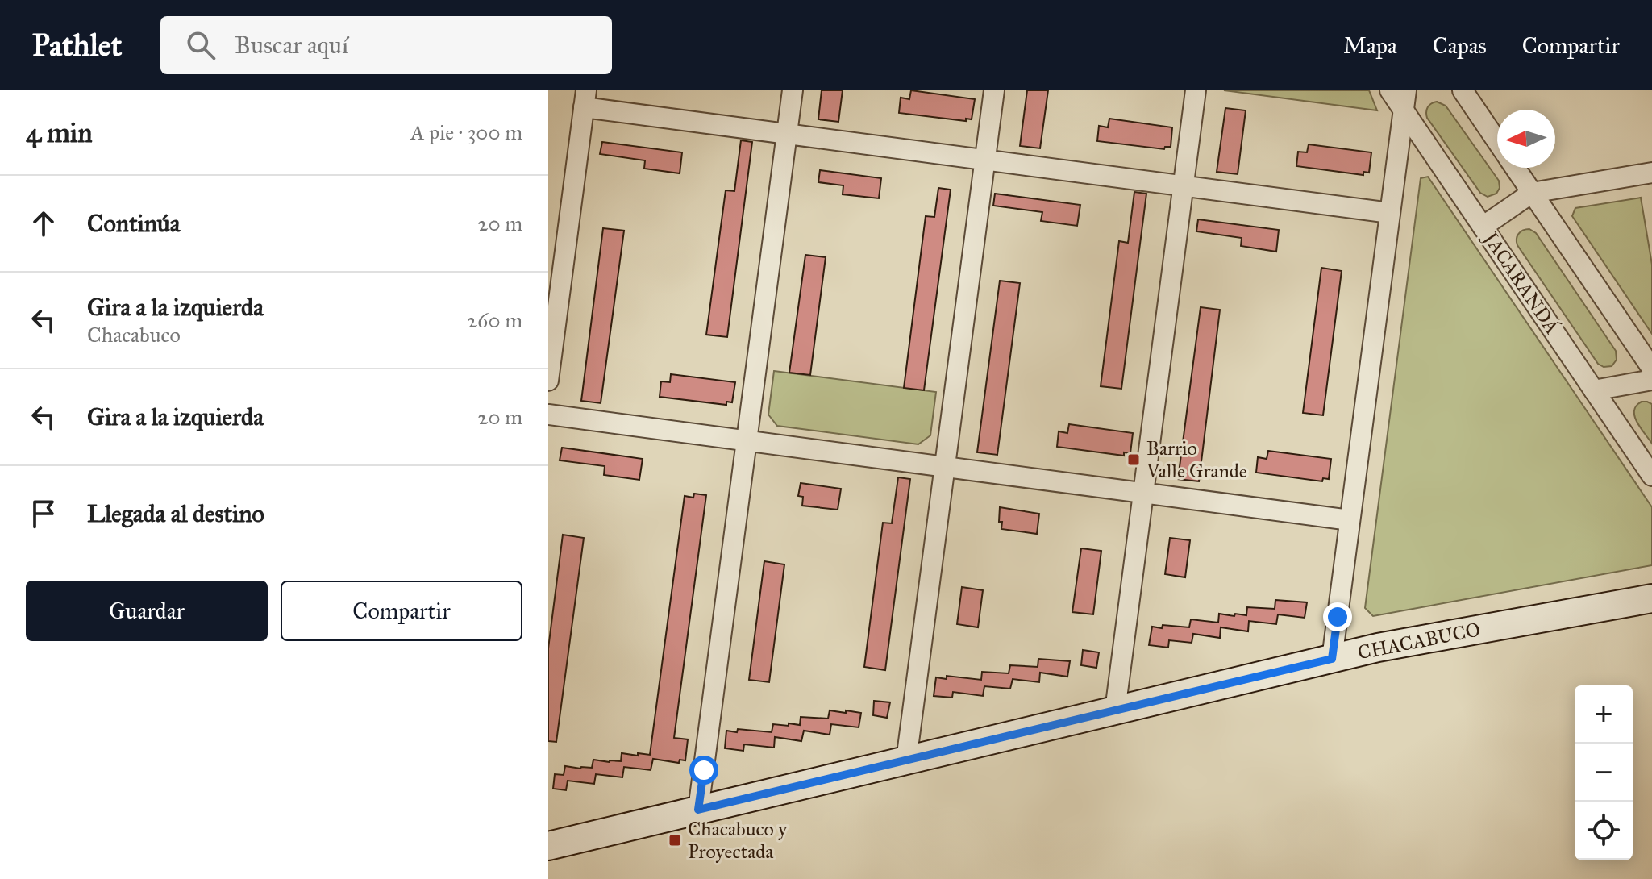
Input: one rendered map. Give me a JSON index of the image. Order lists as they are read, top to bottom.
{
  "streets": {
    "street": ["JACARANDÁ", "CHACABUCO"]
  },
  "places": {
    "transit": ["Barrio Valle Grande", "Chacabuco y Proyectada"]
  },
  "north": "left",
  "page": {
    "header": "Pathlet",
    "search": "Buscar aquí",
    "nav": ["Mapa", "Capas", "Compartir"],
    "heading": ["4 min", "A pie · 300 m"],
    "list": [
      ["Continúa", "20 m"],
      ["Gira a la izquierda", "Chacabuco", "260 m"],
      ["Gira a la izquierda", "20 m"],
      "Llegada al destino"
    ],
    "buttons": ["Guardar", "Compartir"],
    "map_buttons": ["+", "−"]
  }
}
